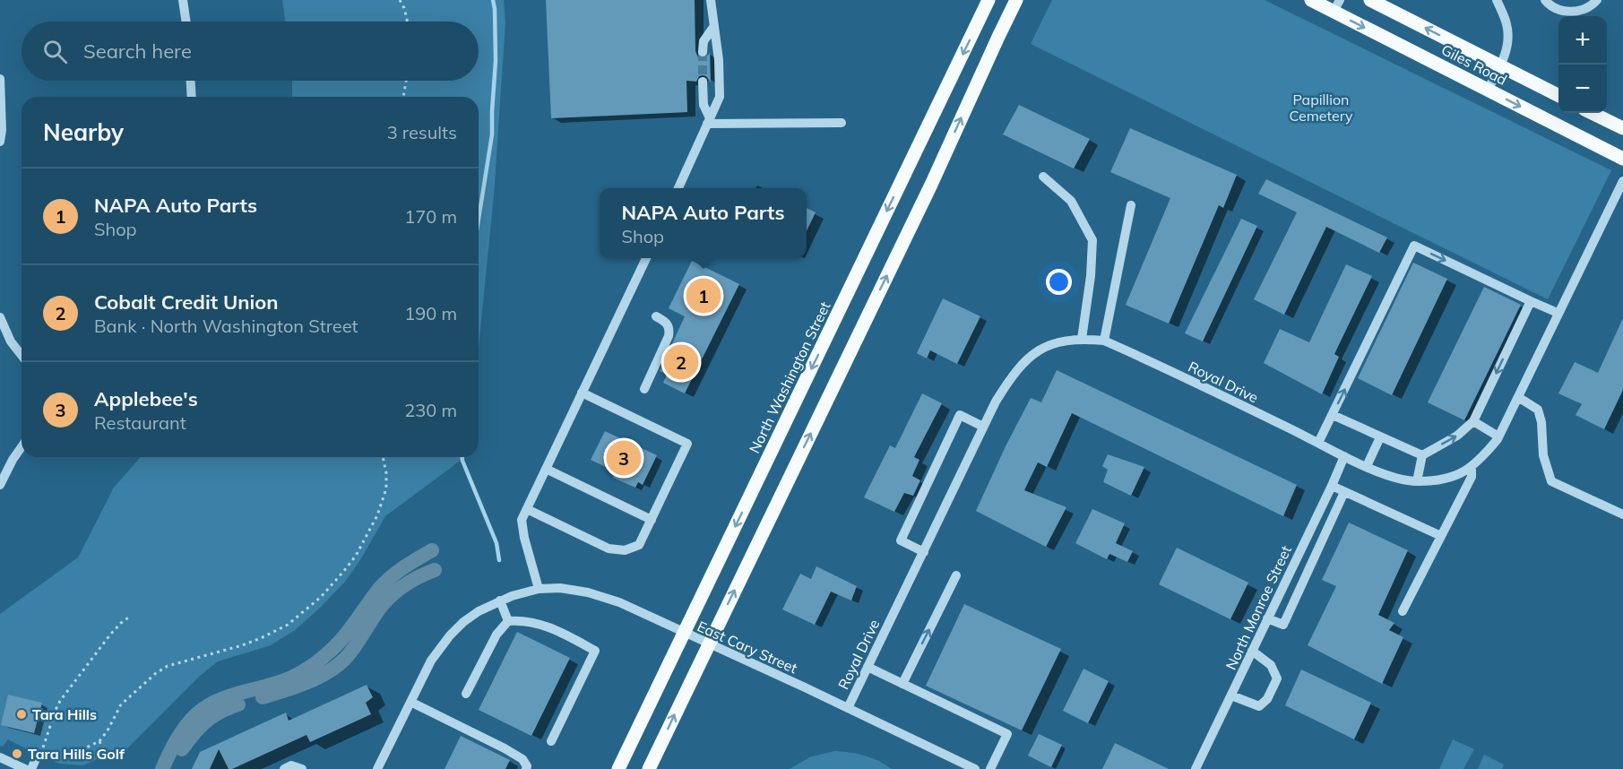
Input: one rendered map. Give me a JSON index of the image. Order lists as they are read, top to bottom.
{
  "streets": {
    "main road": ["Giles Road", "North Washington Street"],
    "street": ["Royal Drive", "North Monroe Street", "East Cary Street"]
  },
  "crossings": [
    ["North Washington Street", "East Cary Street"],
    ["Royal Drive", "North Monroe Street"],
    ["Royal Drive", "East Cary Street"]
  ],
  "parks": ["Papillion Cemetery"],
  "places": ["Tara Hills", "Tara Hills Golf"],
  "page": {
    "map_buttons": ["+", "−"],
    "search": "Search here",
    "heading": ["Nearby", "3 results"],
    "list": [
      {
        "mark": "1",
        "name": "NAPA Auto Parts",
        "note": "Shop",
        "value": "170 m"
      },
      {
        "mark": "2",
        "name": "Cobalt Credit Union",
        "note": "Bank · North Washington Street",
        "value": "190 m"
      },
      {
        "mark": "3",
        "name": "Applebee's",
        "note": "Restaurant",
        "value": "230 m"
      }
    ],
    "popup": ["NAPA Auto Parts", "Shop"],
    "pins": ["1", "2", "3"]
  }
}
